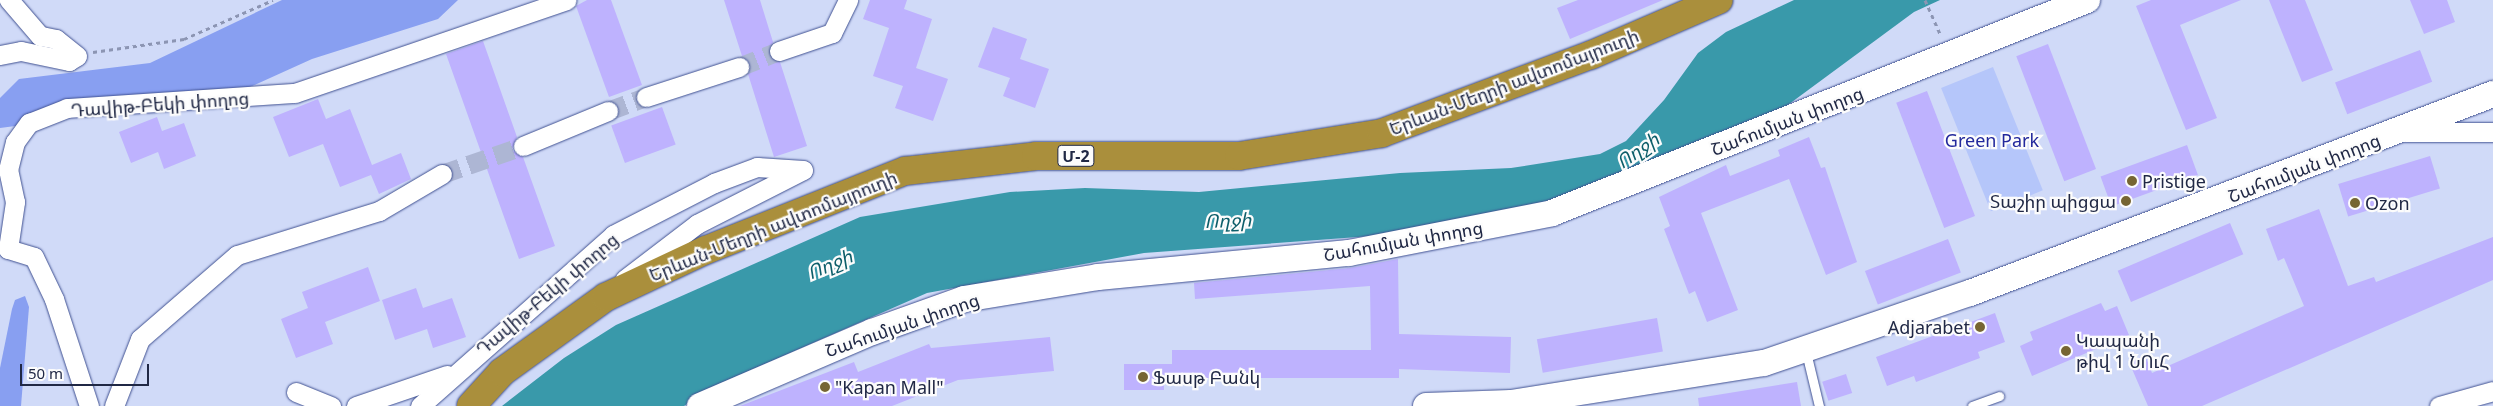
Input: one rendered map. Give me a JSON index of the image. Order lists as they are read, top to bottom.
{
  "streets": {
    "highway": ["Երևան-Մեղրի ավտոմայրուղի", "Մ-2"],
    "street": ["Դավիթ-Բեկի փողոց", "Շահումյան փողոց"]
  },
  "crossings": [
    ["Երևան-Մեղրի ավտոմայրուղի", "Դավիթ-Բեկի փողոց"]
  ],
  "water": ["Ողջի"],
  "parks": ["Green Park"],
  "places": [
    "Pristige",
    "Տաշիր պիցցա",
    "Ozon",
    "Adjarabet",
    "Կապանի թիվ 1 ՆՈւՀ",
    "Ֆասթ Բանկ",
    "\"Kapan Mall\""
  ],
  "scale_bar": "50 m"
}
